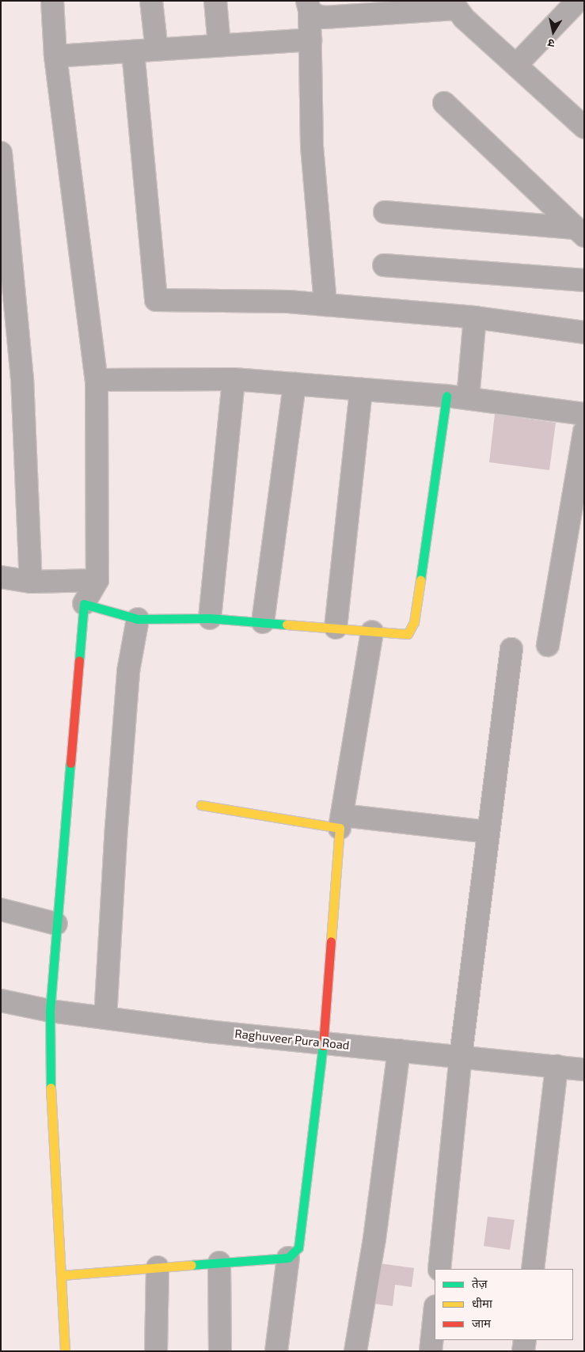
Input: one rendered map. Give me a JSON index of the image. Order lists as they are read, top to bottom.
{
  "streets": {
    "street": ["Raghuveer Pura Road"]
  },
  "legend": ["तेज़", "धीमा", "जाम"],
  "north": "bottom"
}
